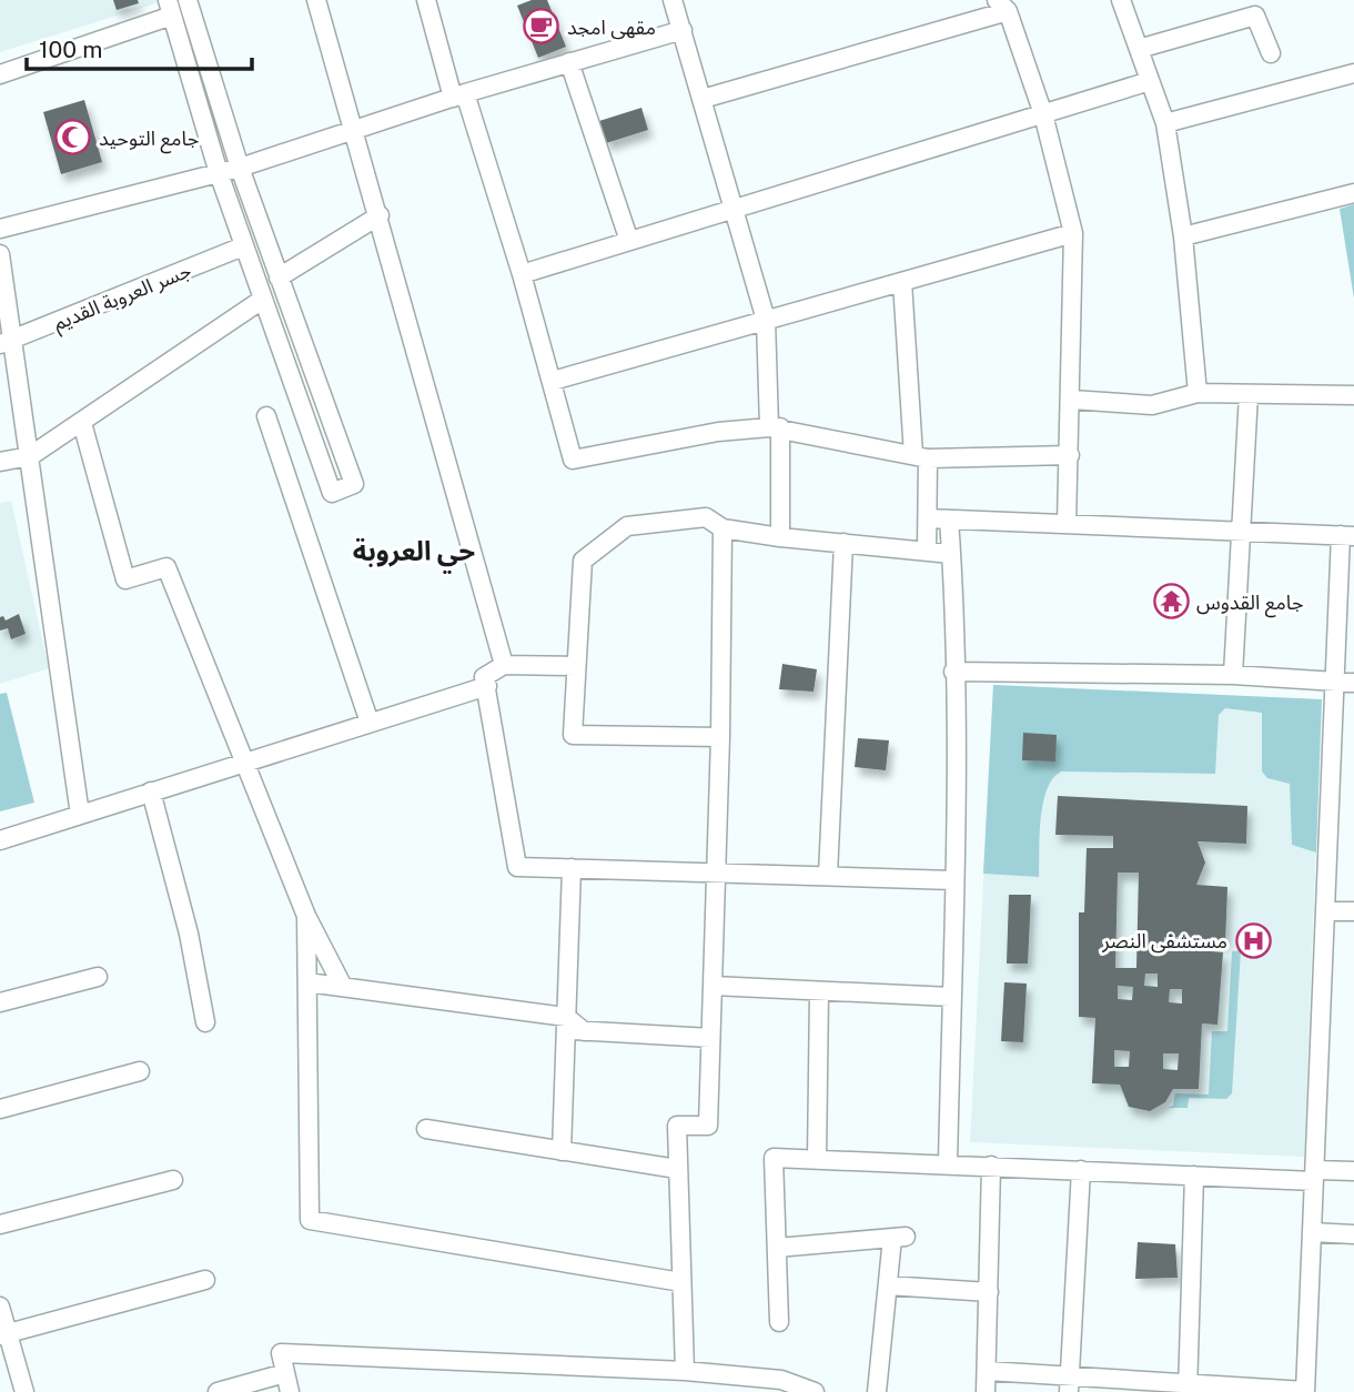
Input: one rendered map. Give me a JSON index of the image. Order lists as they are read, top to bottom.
{
  "streets": {
    "street": ["جسر العروبة القديم"]
  },
  "districts": ["حي العروبة"],
  "places": {
    "cafe": ["مقهى امجد"],
    "mosque": ["جامع التوحيد"],
    "temple": ["جامع القدوس"],
    "hospital": ["مستشفى النصر"]
  },
  "scale_bar": "100 m"
}
